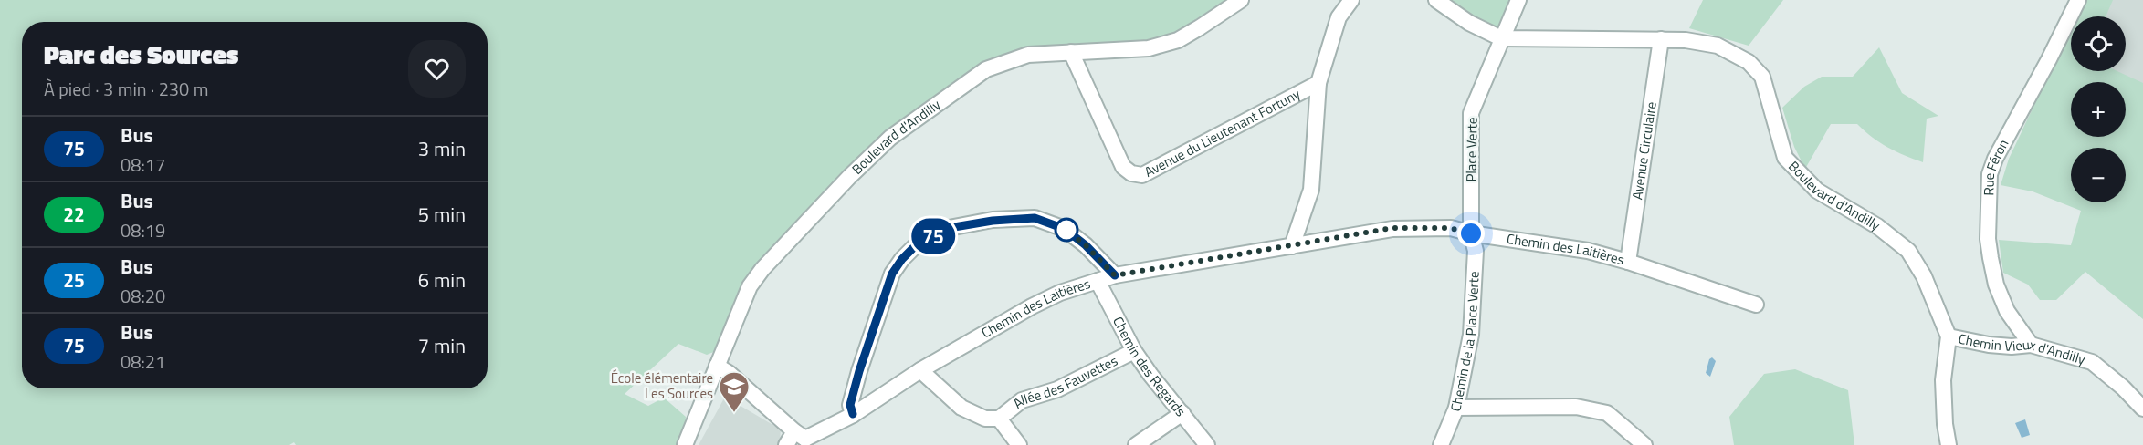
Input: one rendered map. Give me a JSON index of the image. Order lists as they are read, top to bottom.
{
  "streets": {
    "street": [
      "Avenue du Lieutenant Fortuny",
      "Boulevard d'Andilly",
      "Place Verte",
      "Avenue Circulaire",
      "Rue Féron",
      "Chemin des Laitières",
      "Chemin de la Place Verte",
      "Chemin Vieux d'Andilly",
      "Chemin des Regards",
      "Allée des Fauvettes"
    ]
  },
  "crossings": [
    ["Avenue du Lieutenant Fortuny", "Boulevard d'Andilly"],
    ["Boulevard d'Andilly", "Place Verte"],
    ["Boulevard d'Andilly", "Avenue Circulaire"],
    ["Boulevard d'Andilly", "Chemin Vieux d'Andilly"],
    ["Place Verte", "Chemin des Laitières"],
    ["Place Verte", "Chemin de la Place Verte"],
    ["Avenue Circulaire", "Chemin des Laitières"],
    ["Rue Féron", "Chemin Vieux d'Andilly"],
    ["Chemin des Laitières", "Chemin de la Place Verte"],
    ["Chemin des Laitières", "Chemin des Regards"],
    ["Chemin des Regards", "Allée des Fauvettes"]
  ],
  "places": {
    "school or university": ["École élémentaire Les Sources"]
  },
  "lines": ["bus line 75"],
  "page": {
    "on_map": "75",
    "map_buttons": ["+", "−"],
    "heading": ["Parc des Sources", "À pied · 3 min · 230 m"],
    "list": [
      {
        "mark": "75",
        "name": "Bus",
        "note": "08:17",
        "value": "3 min"
      },
      {
        "mark": "22",
        "name": "Bus",
        "note": "08:19",
        "value": "5 min"
      },
      {
        "mark": "25",
        "name": "Bus",
        "note": "08:20",
        "value": "6 min"
      },
      {
        "mark": "75",
        "name": "Bus",
        "note": "08:21",
        "value": "7 min"
      }
    ]
  }
}
